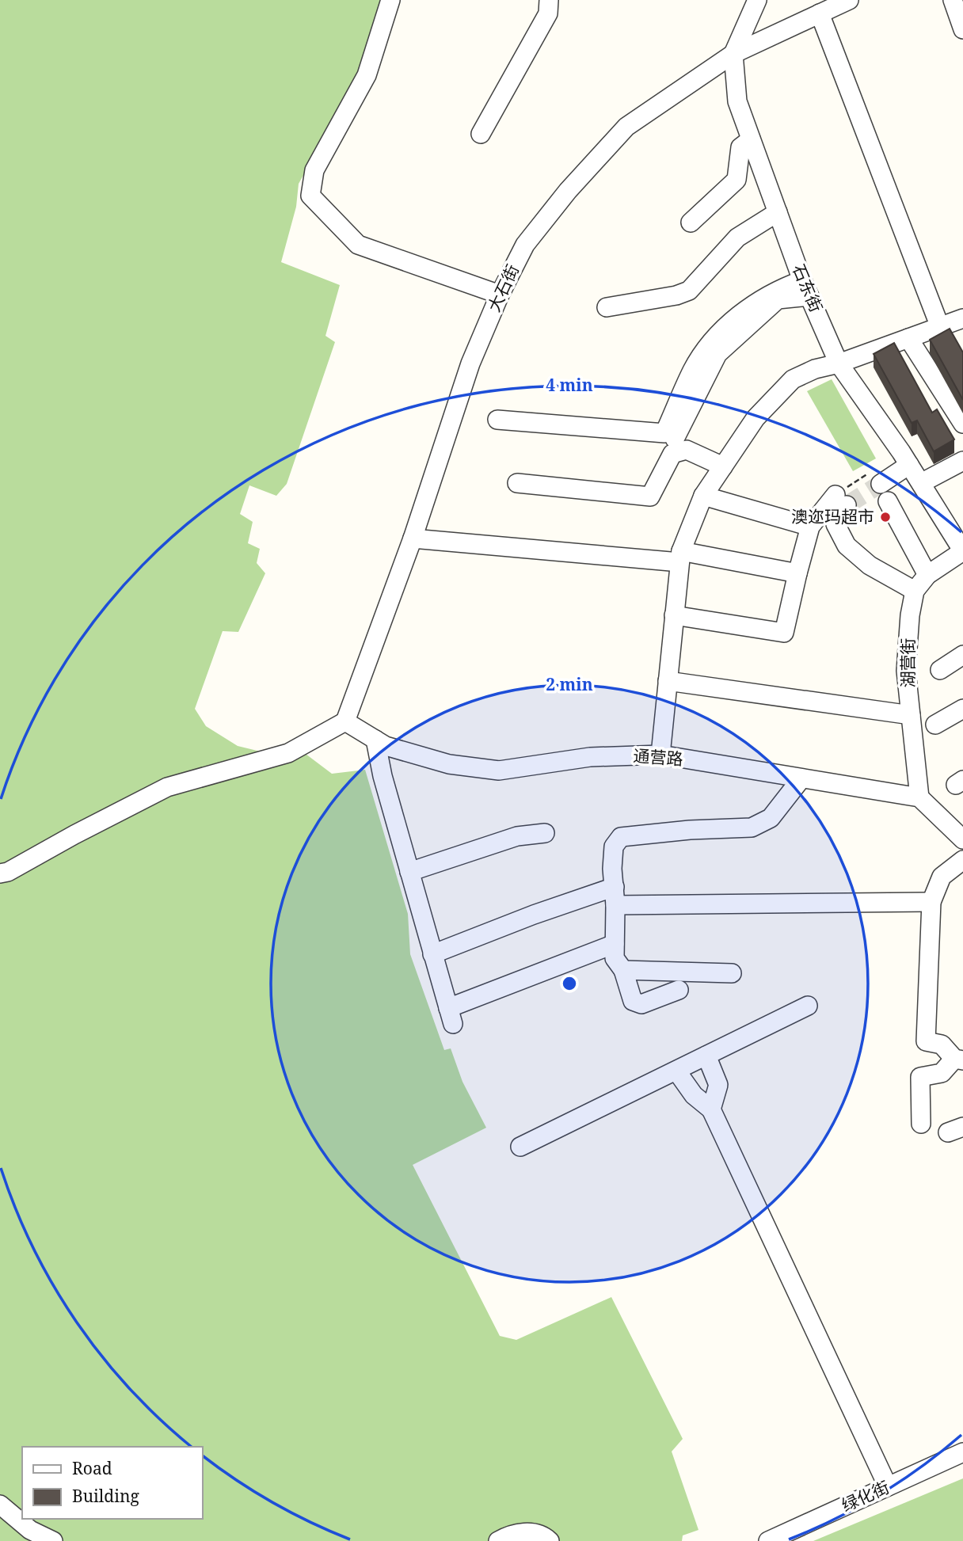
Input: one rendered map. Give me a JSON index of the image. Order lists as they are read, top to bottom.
{
  "streets": {
    "street": [
      "大石街",
      "石东街",
      "湖营街",
      "通营路",
      "绿化街"
    ]
  },
  "crossings": [
    ["大石街", "石东街"],
    ["大石街", "通营路"],
    ["石东街", "湖营街"],
    ["湖营街", "通营路"]
  ],
  "places": ["澳迩玛超市"],
  "legend": ["Road", "Building"],
  "rings": ["4 min", "2 min"]
}
